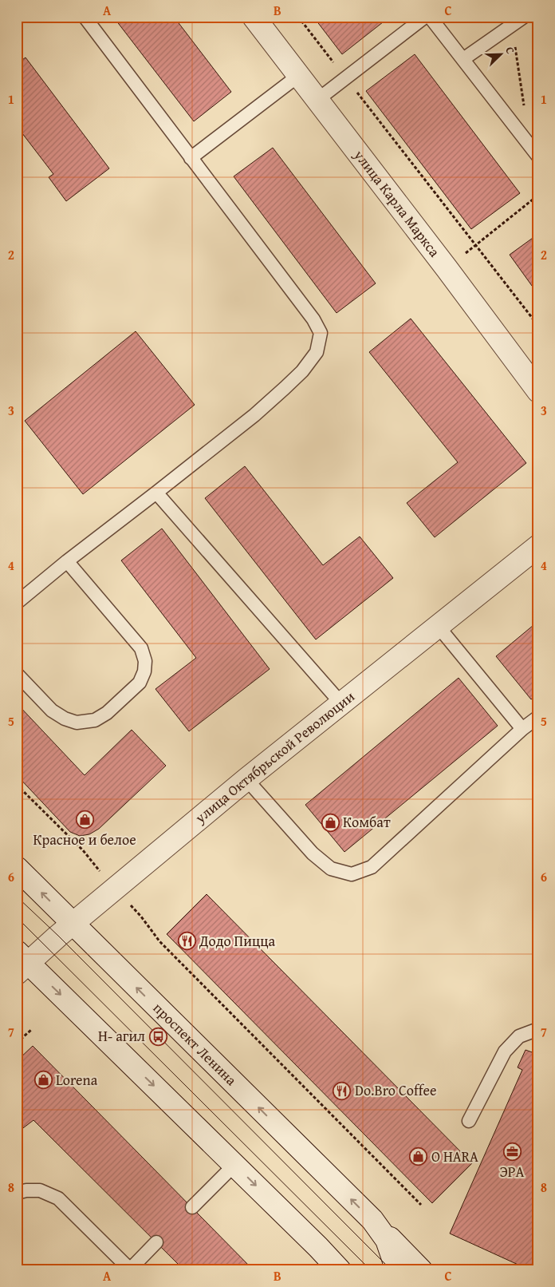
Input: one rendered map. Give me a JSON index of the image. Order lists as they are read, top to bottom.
{
  "streets": {
    "street": ["улица Карла Маркса", "улица Октябрьской Революции", "проспект Ленина"]
  },
  "crossings": [
    ["улица Октябрьской Революции", "проспект Ленина"]
  ],
  "places": {
    "shop": [
      "Красное и белое",
      "Комбат",
      "Lorena",
      "O HARA"
    ],
    "restaurant": ["Додо Пицца", "Do.Bro Coffee"],
    "bus stop": ["Н- агил"],
    "office": ["ЭРА"]
  },
  "north": "top right",
  "grid": {
    "columns": ["A", "B", "C"],
    "rows": [
      "1",
      "2",
      "3",
      "4",
      "5",
      "6",
      "7",
      "8"
    ]
  }
}
